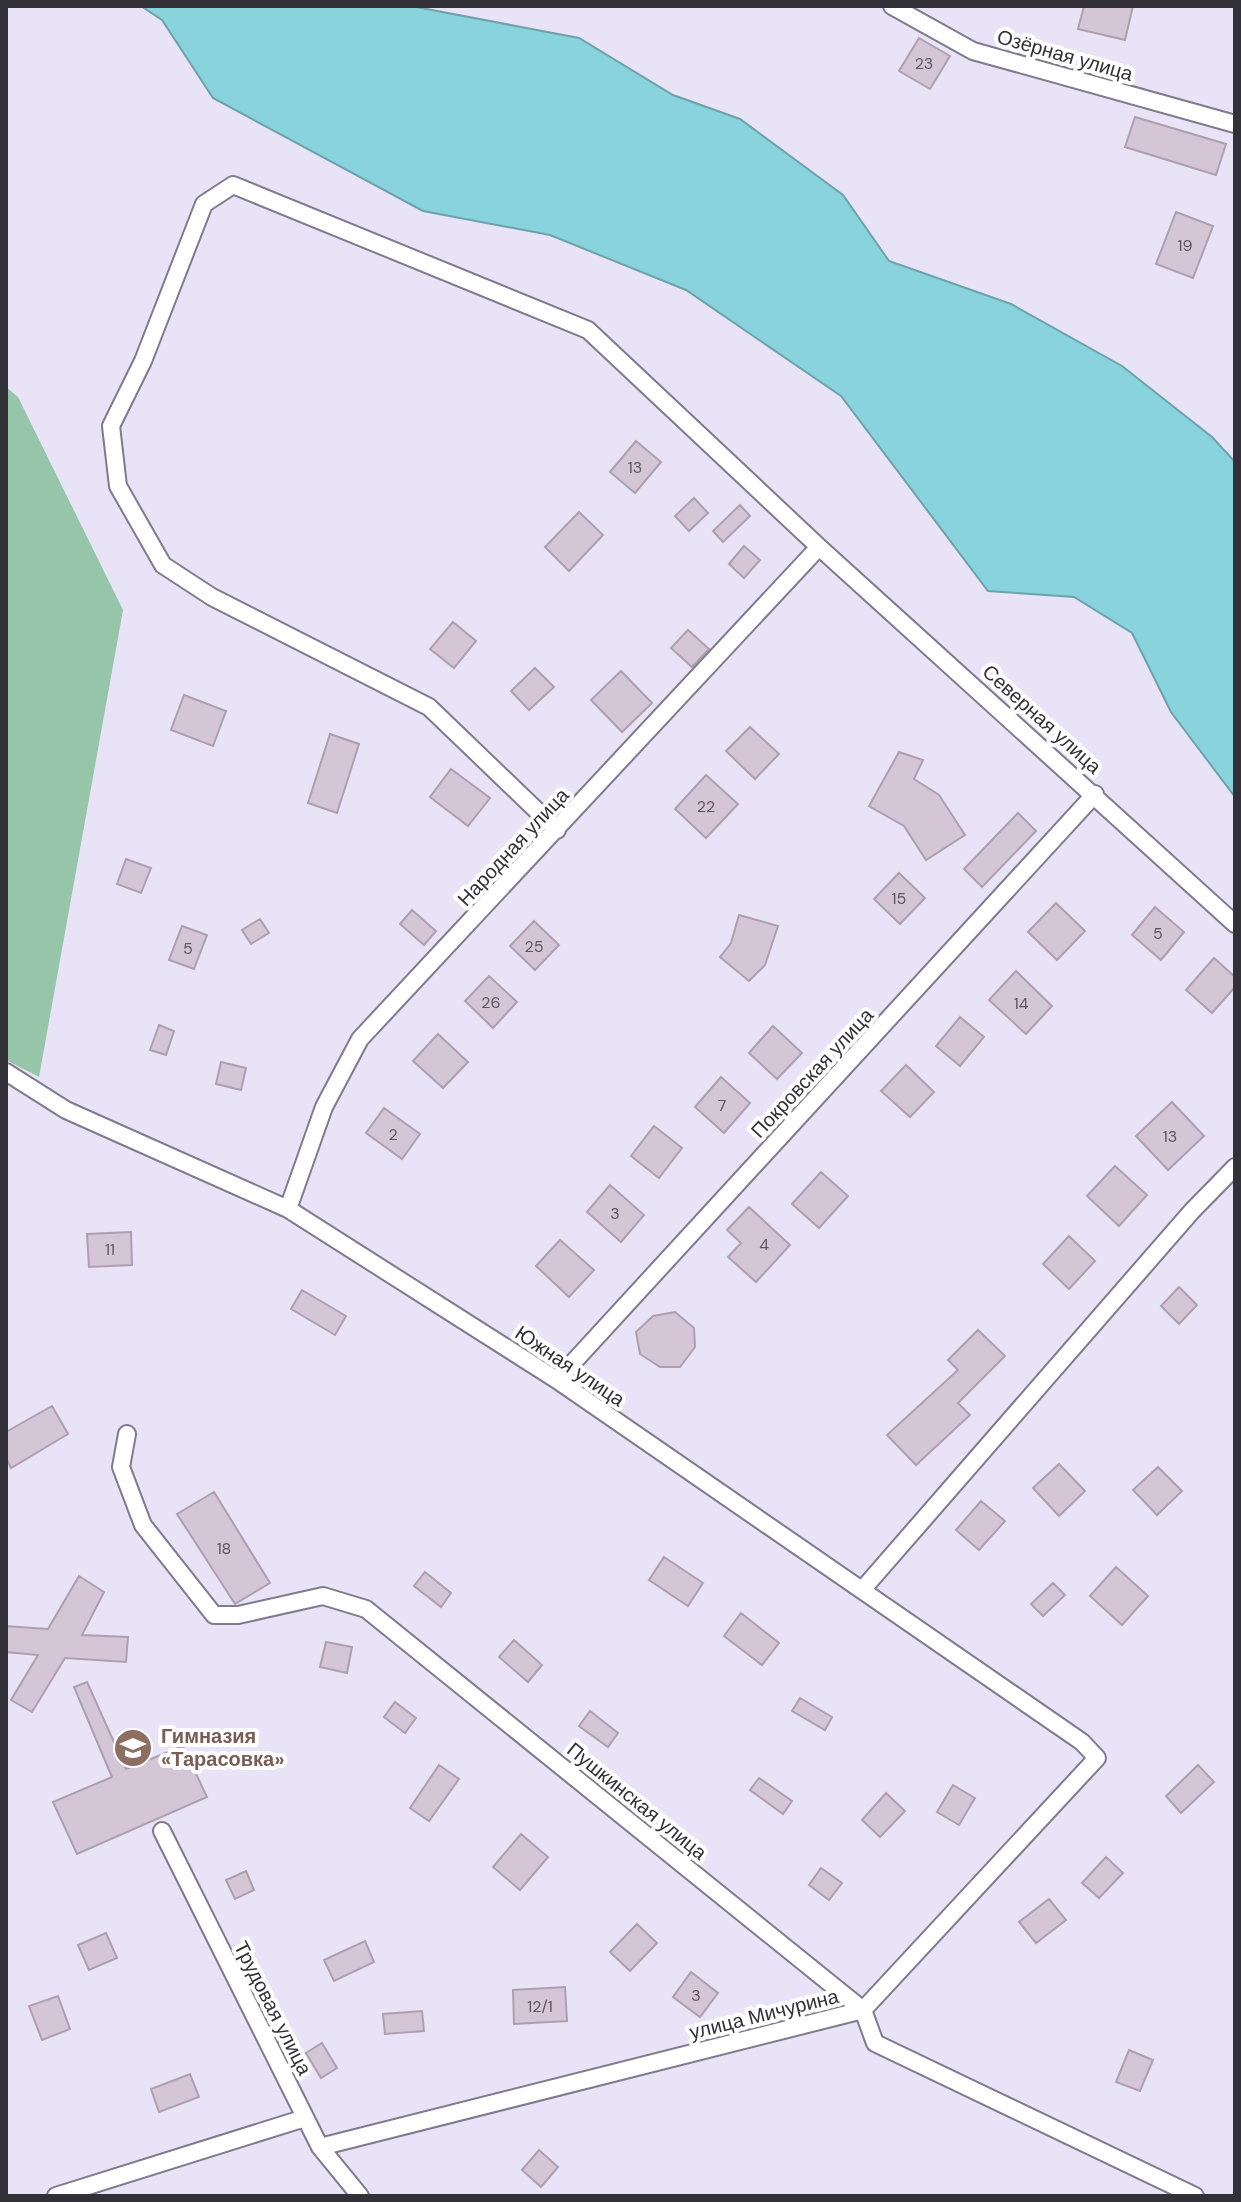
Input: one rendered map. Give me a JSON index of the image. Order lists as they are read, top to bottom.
{
  "streets": {
    "street": [
      "Озёрная улица",
      "Северная улица",
      "Народная улица",
      "Покровская улица",
      "Южная улица",
      "Пушкинская улица",
      "Трудовая улица",
      "улица Мичурина"
    ]
  },
  "crossings": [
    ["Северная улица", "Народная улица"],
    ["Северная улица", "Покровская улица"],
    ["Народная улица", "Южная улица"],
    ["Покровская улица", "Южная улица"],
    ["Южная улица", "улица Мичурина"],
    ["Пушкинская улица", "улица Мичурина"],
    ["Трудовая улица", "улица Мичурина"]
  ],
  "places": {
    "school or university": ["Гимназия «Тарасовка»"]
  },
  "house_numbers": [
    "23",
    "19",
    "13",
    "22",
    "15",
    "5",
    "25",
    "5",
    "26",
    "14",
    "7",
    "2",
    "13",
    "3",
    "4",
    "11",
    "18",
    "3",
    "12/1"
  ]
}
